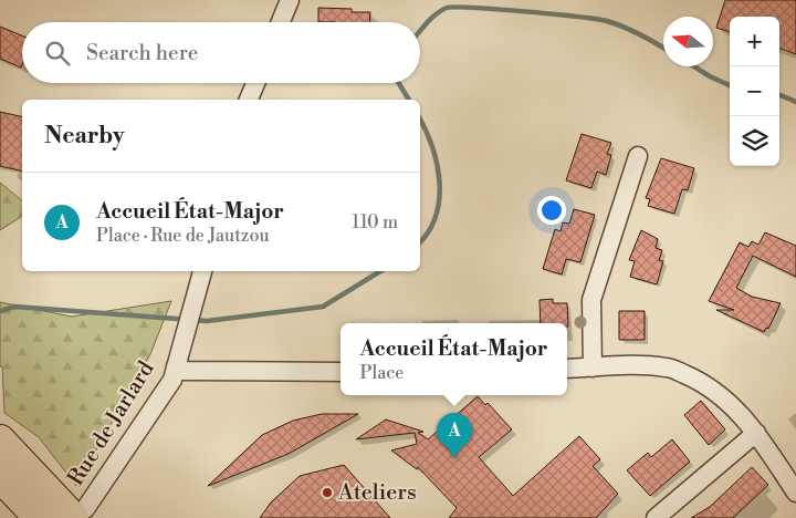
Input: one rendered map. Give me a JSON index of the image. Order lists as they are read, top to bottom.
{
  "streets": {
    "street": ["Rue de Jarlard"]
  },
  "places": ["Ateliers"],
  "north": "left",
  "page": {
    "map_buttons": ["+", "−"],
    "search": "Search here",
    "heading": "Nearby",
    "list": [
      {
        "mark": "A",
        "name": "Accueil État-Major",
        "note": "Place · Rue de Jautzou",
        "value": "110 m"
      }
    ],
    "popup": ["Accueil État-Major", "Place"],
    "pins": "A"
  }
}
